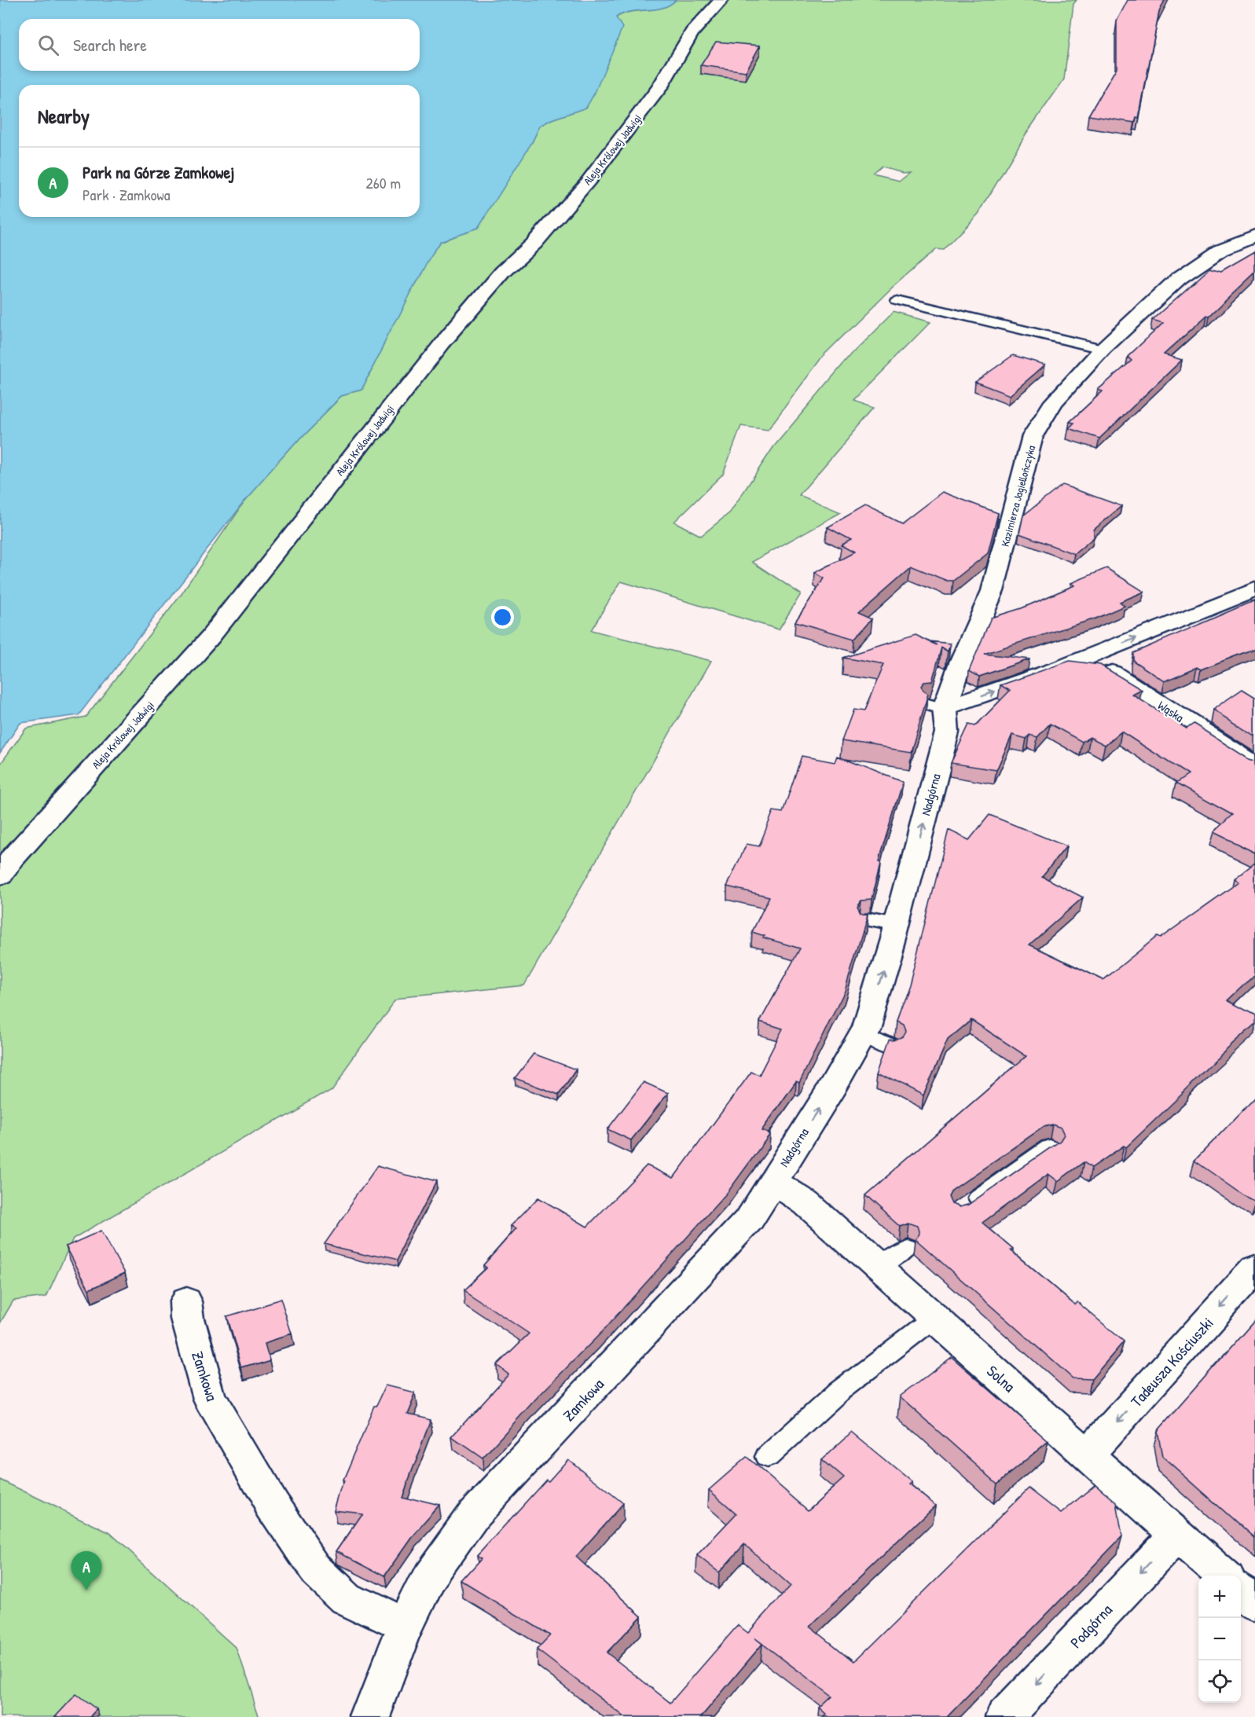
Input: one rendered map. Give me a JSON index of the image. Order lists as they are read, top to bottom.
{
  "streets": {
    "street": [
      "Aleja Królowej Jadwigi",
      "Kazimierza Jagiellończyka",
      "Wąska",
      "Nadgórna",
      "Tadeusza Kościuszki",
      "Zamkowa",
      "Solna",
      "Podgórna"
    ]
  },
  "crossings": [
    ["Kazimierza Jagiellończyka", "Nadgórna"],
    ["Nadgórna", "Zamkowa"],
    ["Nadgórna", "Solna"],
    ["Tadeusza Kościuszki", "Solna"],
    ["Zamkowa", "Solna"],
    ["Solna", "Podgórna"]
  ],
  "one_way": ["Nadgórna", "Tadeusza Kościuszki", "Podgórna"],
  "page": {
    "search": "Search here",
    "heading": "Nearby",
    "list": [
      {
        "mark": "A",
        "name": "Park na Górze Zamkowej",
        "note": "Park · Zamkowa",
        "value": "260 m"
      }
    ],
    "pins": "A",
    "map_buttons": ["+", "−"]
  }
}
